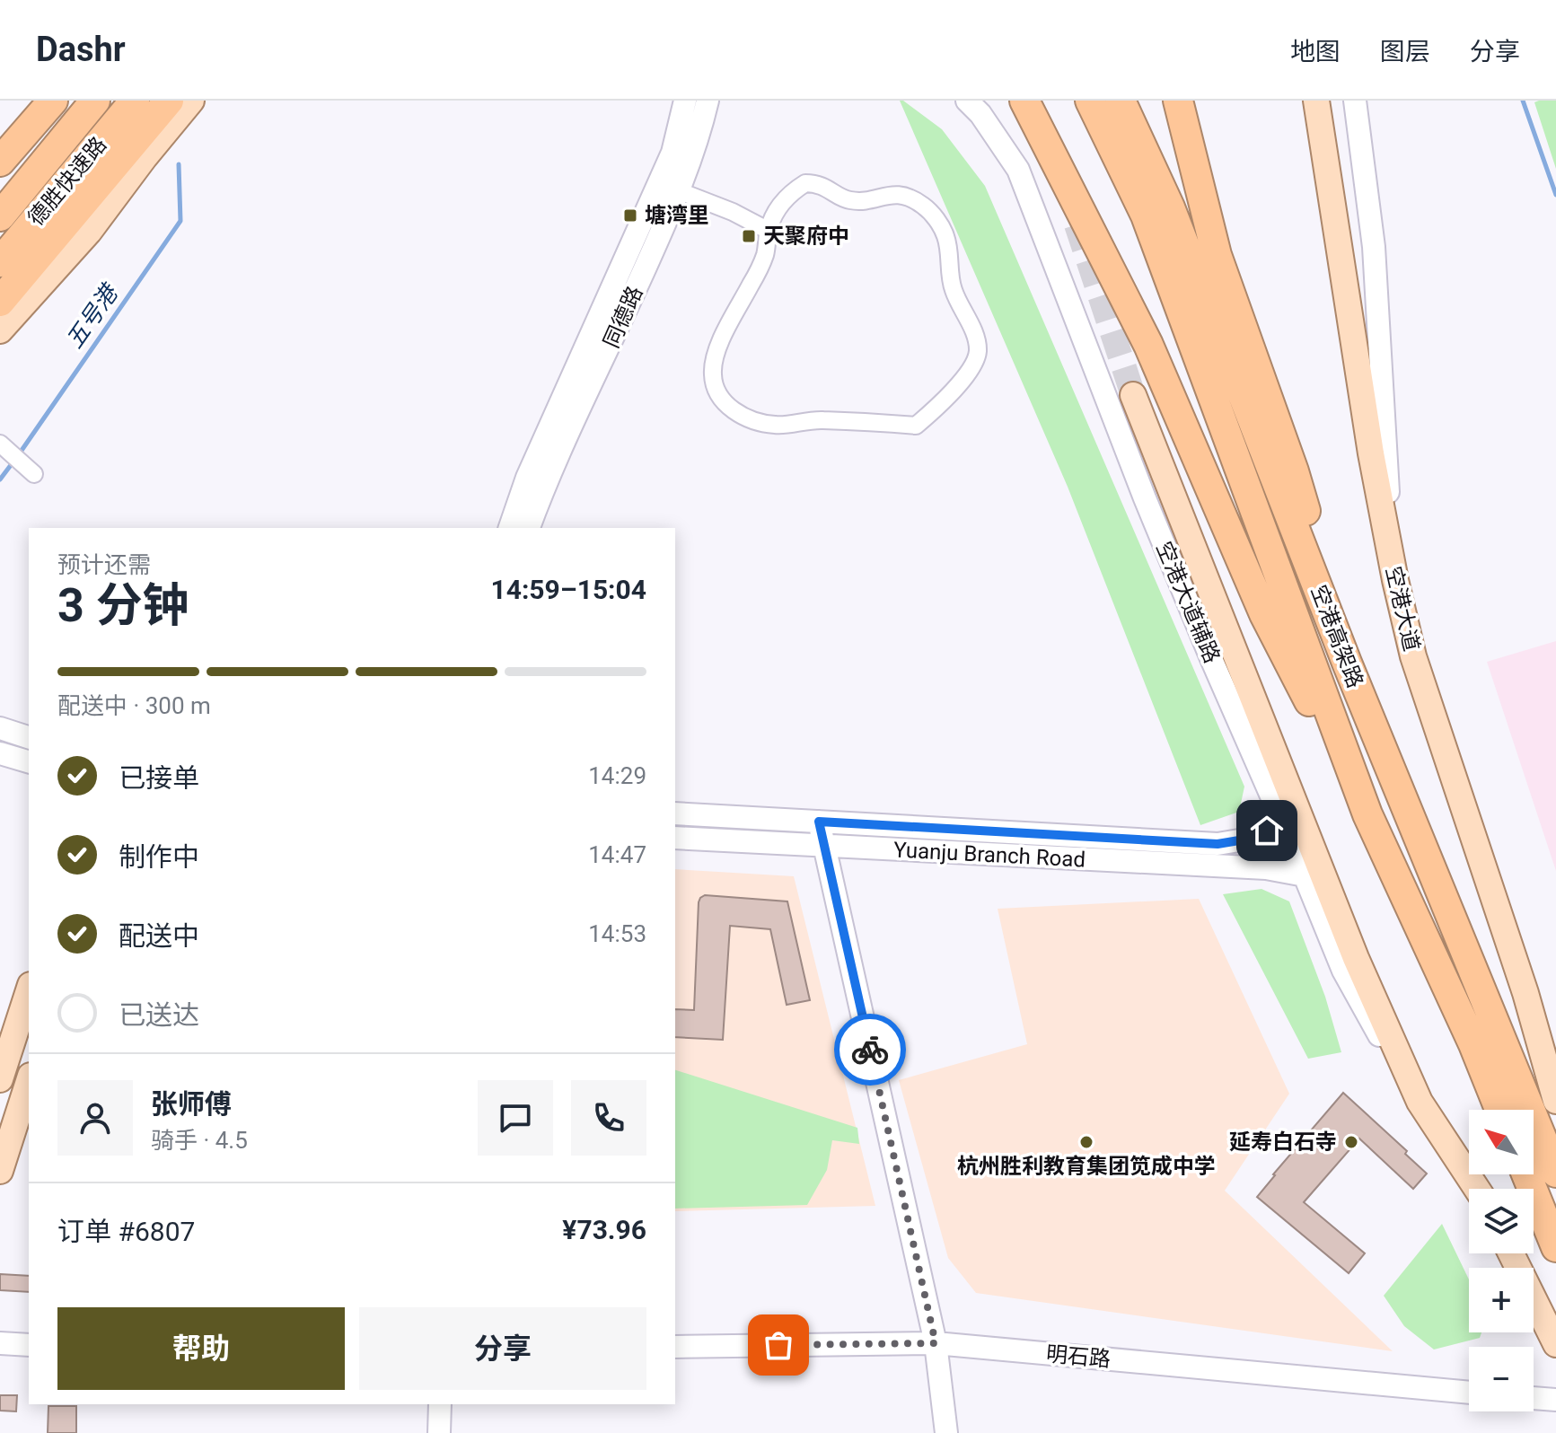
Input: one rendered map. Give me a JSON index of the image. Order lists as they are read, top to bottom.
{
  "streets": {
    "highway": ["德胜快速路", "空港高架路"],
    "main road": ["空港大道"],
    "street": [
      "同德路",
      "空港大道辅路",
      "Yuanju Branch Road",
      "明石路"
    ]
  },
  "crossings": [
    ["空港大道辅路", "Yuanju Branch Road"]
  ],
  "water": ["五号港"],
  "places": {
    "transit": ["塘湾里", "天聚府中"],
    "other": ["杭州胜利教育集团笕成中学", "延寿白石寺"]
  },
  "north": "top left",
  "page": {
    "header": "Dashr",
    "nav": ["地图", "图层", "分享"],
    "heading": ["3 分钟", "预计还需", "14:59–15:04"],
    "panel": [
      "张师傅",
      "骑手 · 4.5",
      "订单 #6807",
      "¥73.96"
    ],
    "bar": "配送中 · 300 m",
    "list": [
      ["已接单", "14:29"],
      ["制作中", "14:47"],
      ["配送中", "14:53"],
      "已送达"
    ],
    "map_buttons": ["+", "−"],
    "buttons": ["帮助", "分享"]
  }
}
